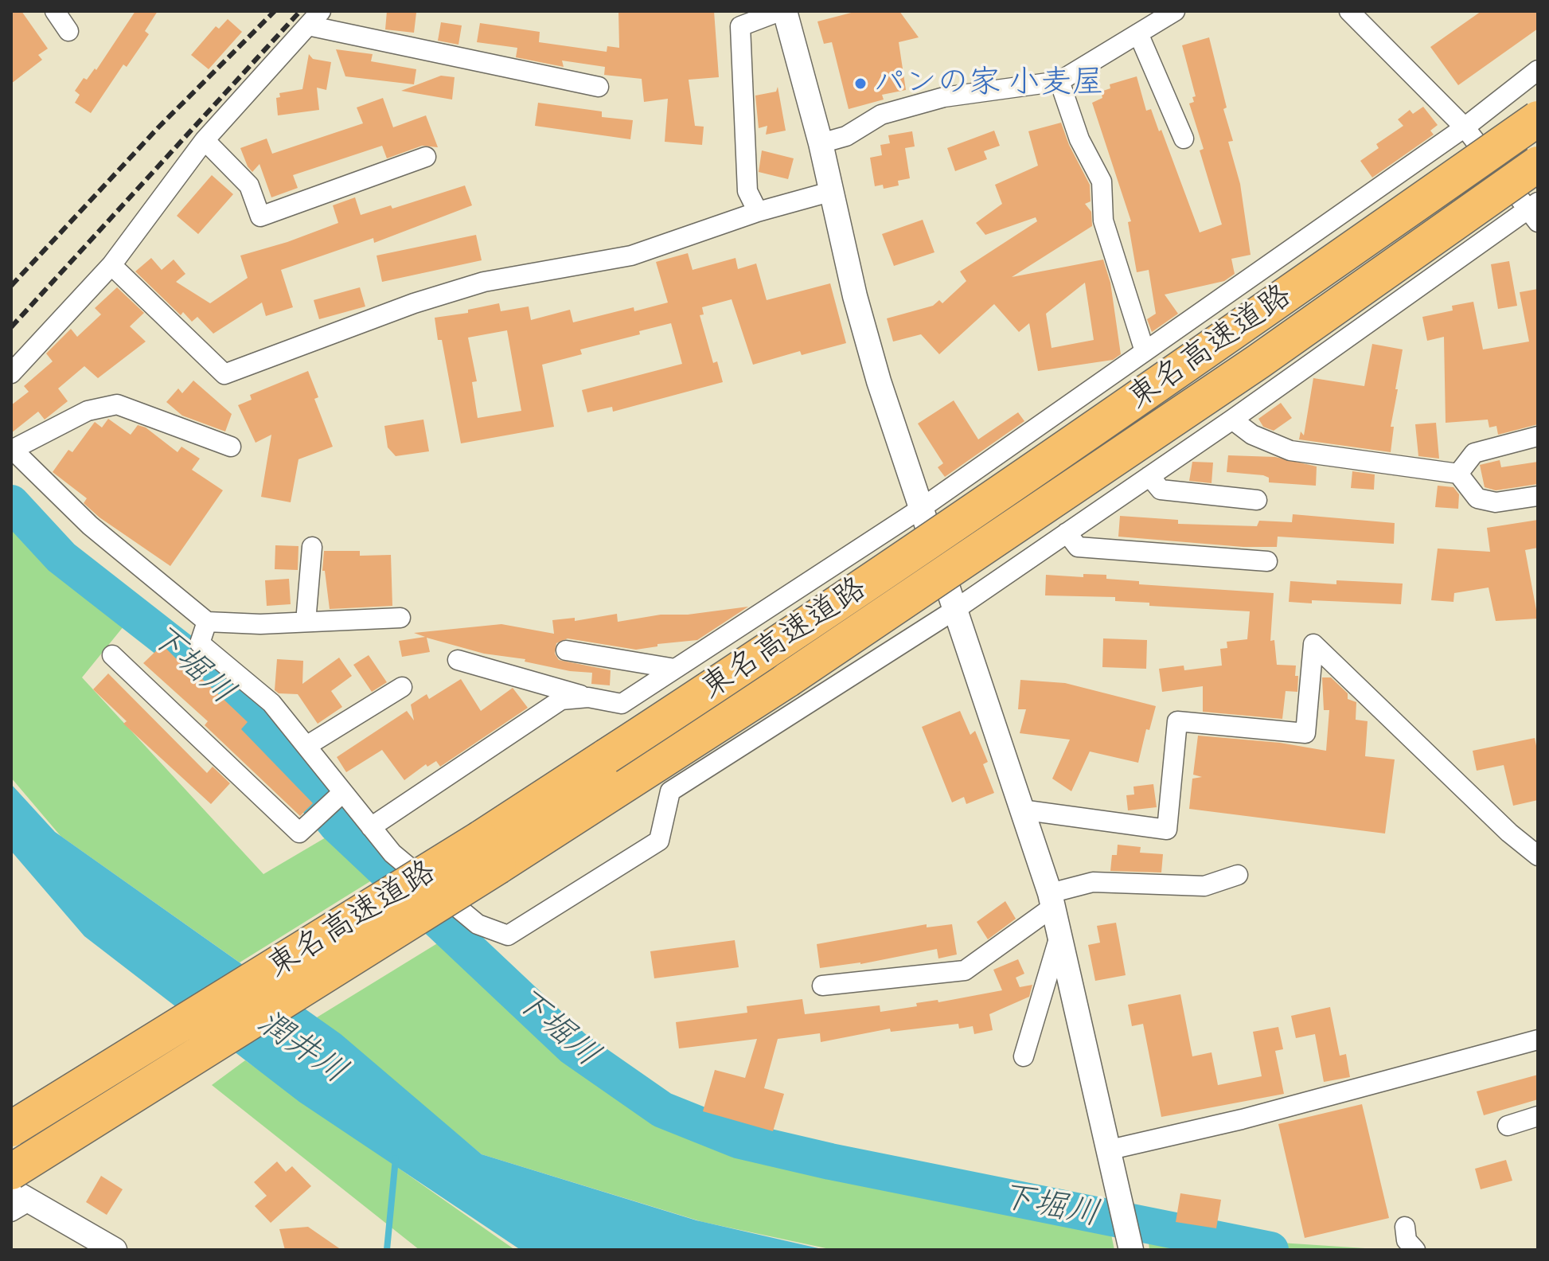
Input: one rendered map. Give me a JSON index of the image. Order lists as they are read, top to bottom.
{
  "streets": {
    "highway": ["東名高速道路"]
  },
  "water": ["下堀川", "潤井川"],
  "places": ["パンの家 小麦屋"]
}
